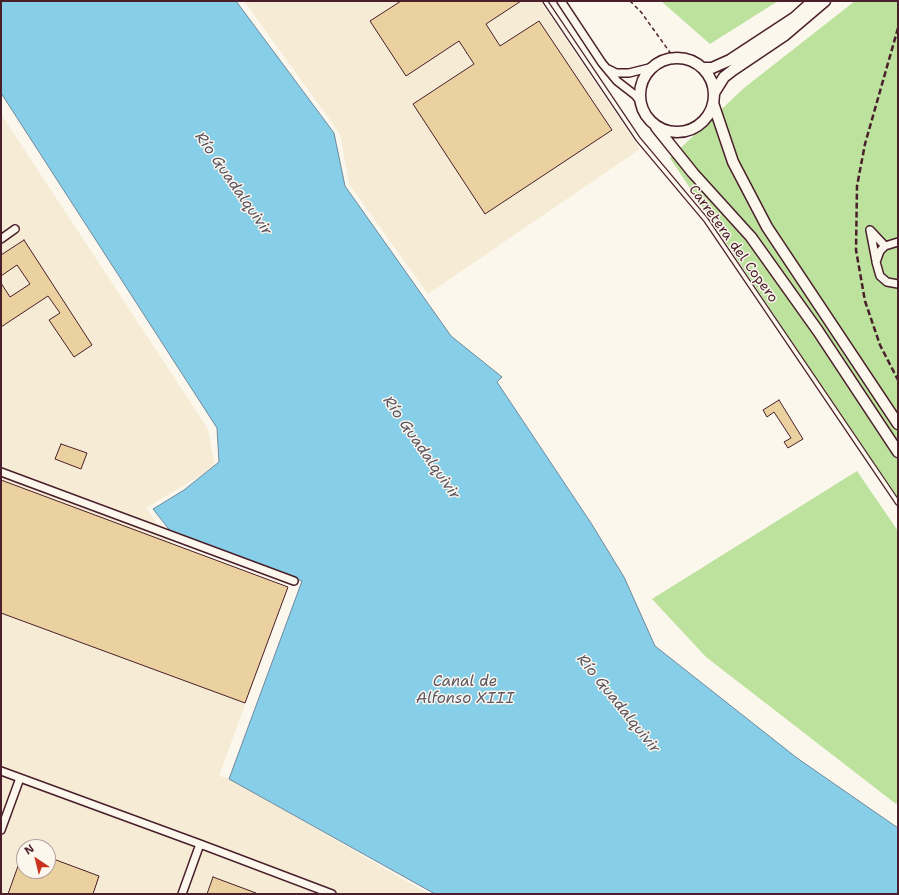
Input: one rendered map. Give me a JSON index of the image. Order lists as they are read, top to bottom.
{
  "streets": {
    "lane": ["Carretera del Copero"]
  },
  "water": ["Río Guadalquivir", "Canal de Alfonso XIII"],
  "north": "top left"
}
